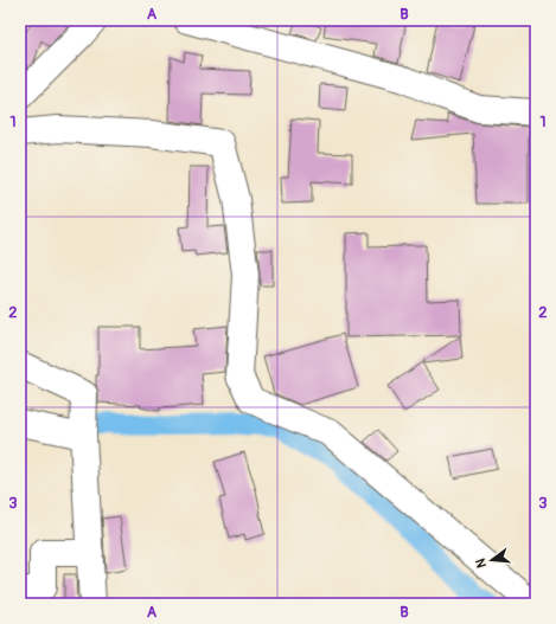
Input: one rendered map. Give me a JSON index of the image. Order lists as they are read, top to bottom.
{
  "north": "left",
  "grid": {
    "columns": ["A", "B"],
    "rows": ["1", "2", "3"]
  }
}
